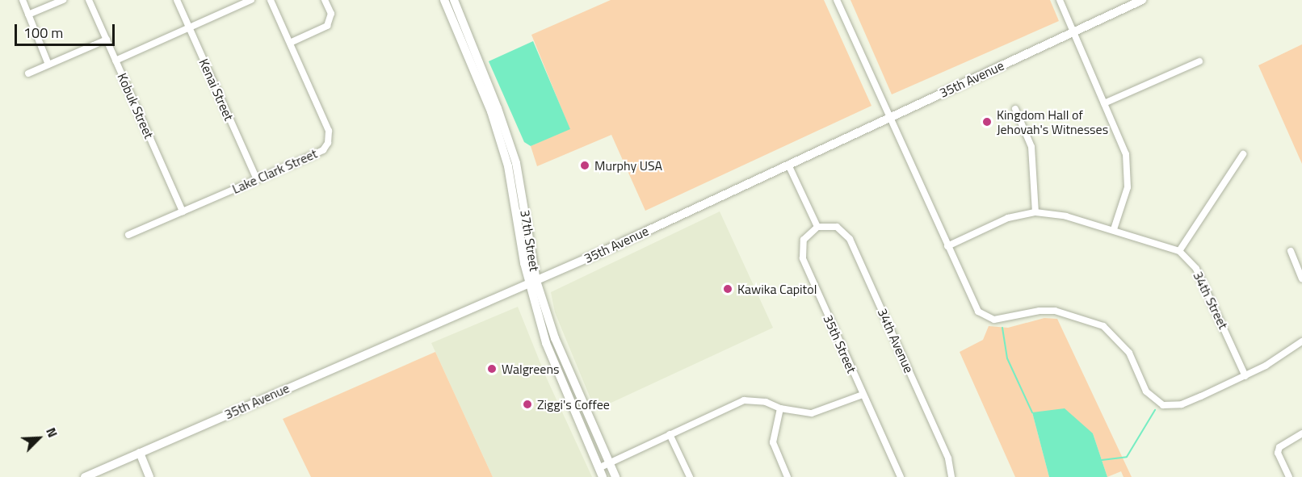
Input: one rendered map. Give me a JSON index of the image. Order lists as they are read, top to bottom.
{
  "streets": {
    "main road": ["35th Avenue", "37th Street"],
    "street": [
      "Kenai Street",
      "Kobuk Street",
      "Lake Clark Street",
      "34th Street",
      "34th Avenue",
      "35th Street"
    ]
  },
  "crossings": [
    ["35th Avenue", "37th Street"],
    ["Kenai Street", "Lake Clark Street"],
    ["Kobuk Street", "Lake Clark Street"],
    ["34th Avenue", "35th Street"]
  ],
  "places": [
    "Kingdom Hall of Jehovah's Witnesses",
    "Murphy USA",
    "Kawika Capitol",
    "Walgreens",
    "Ziggi's Coffee"
  ],
  "scale_bar": "100 m",
  "north": "top right"
}
